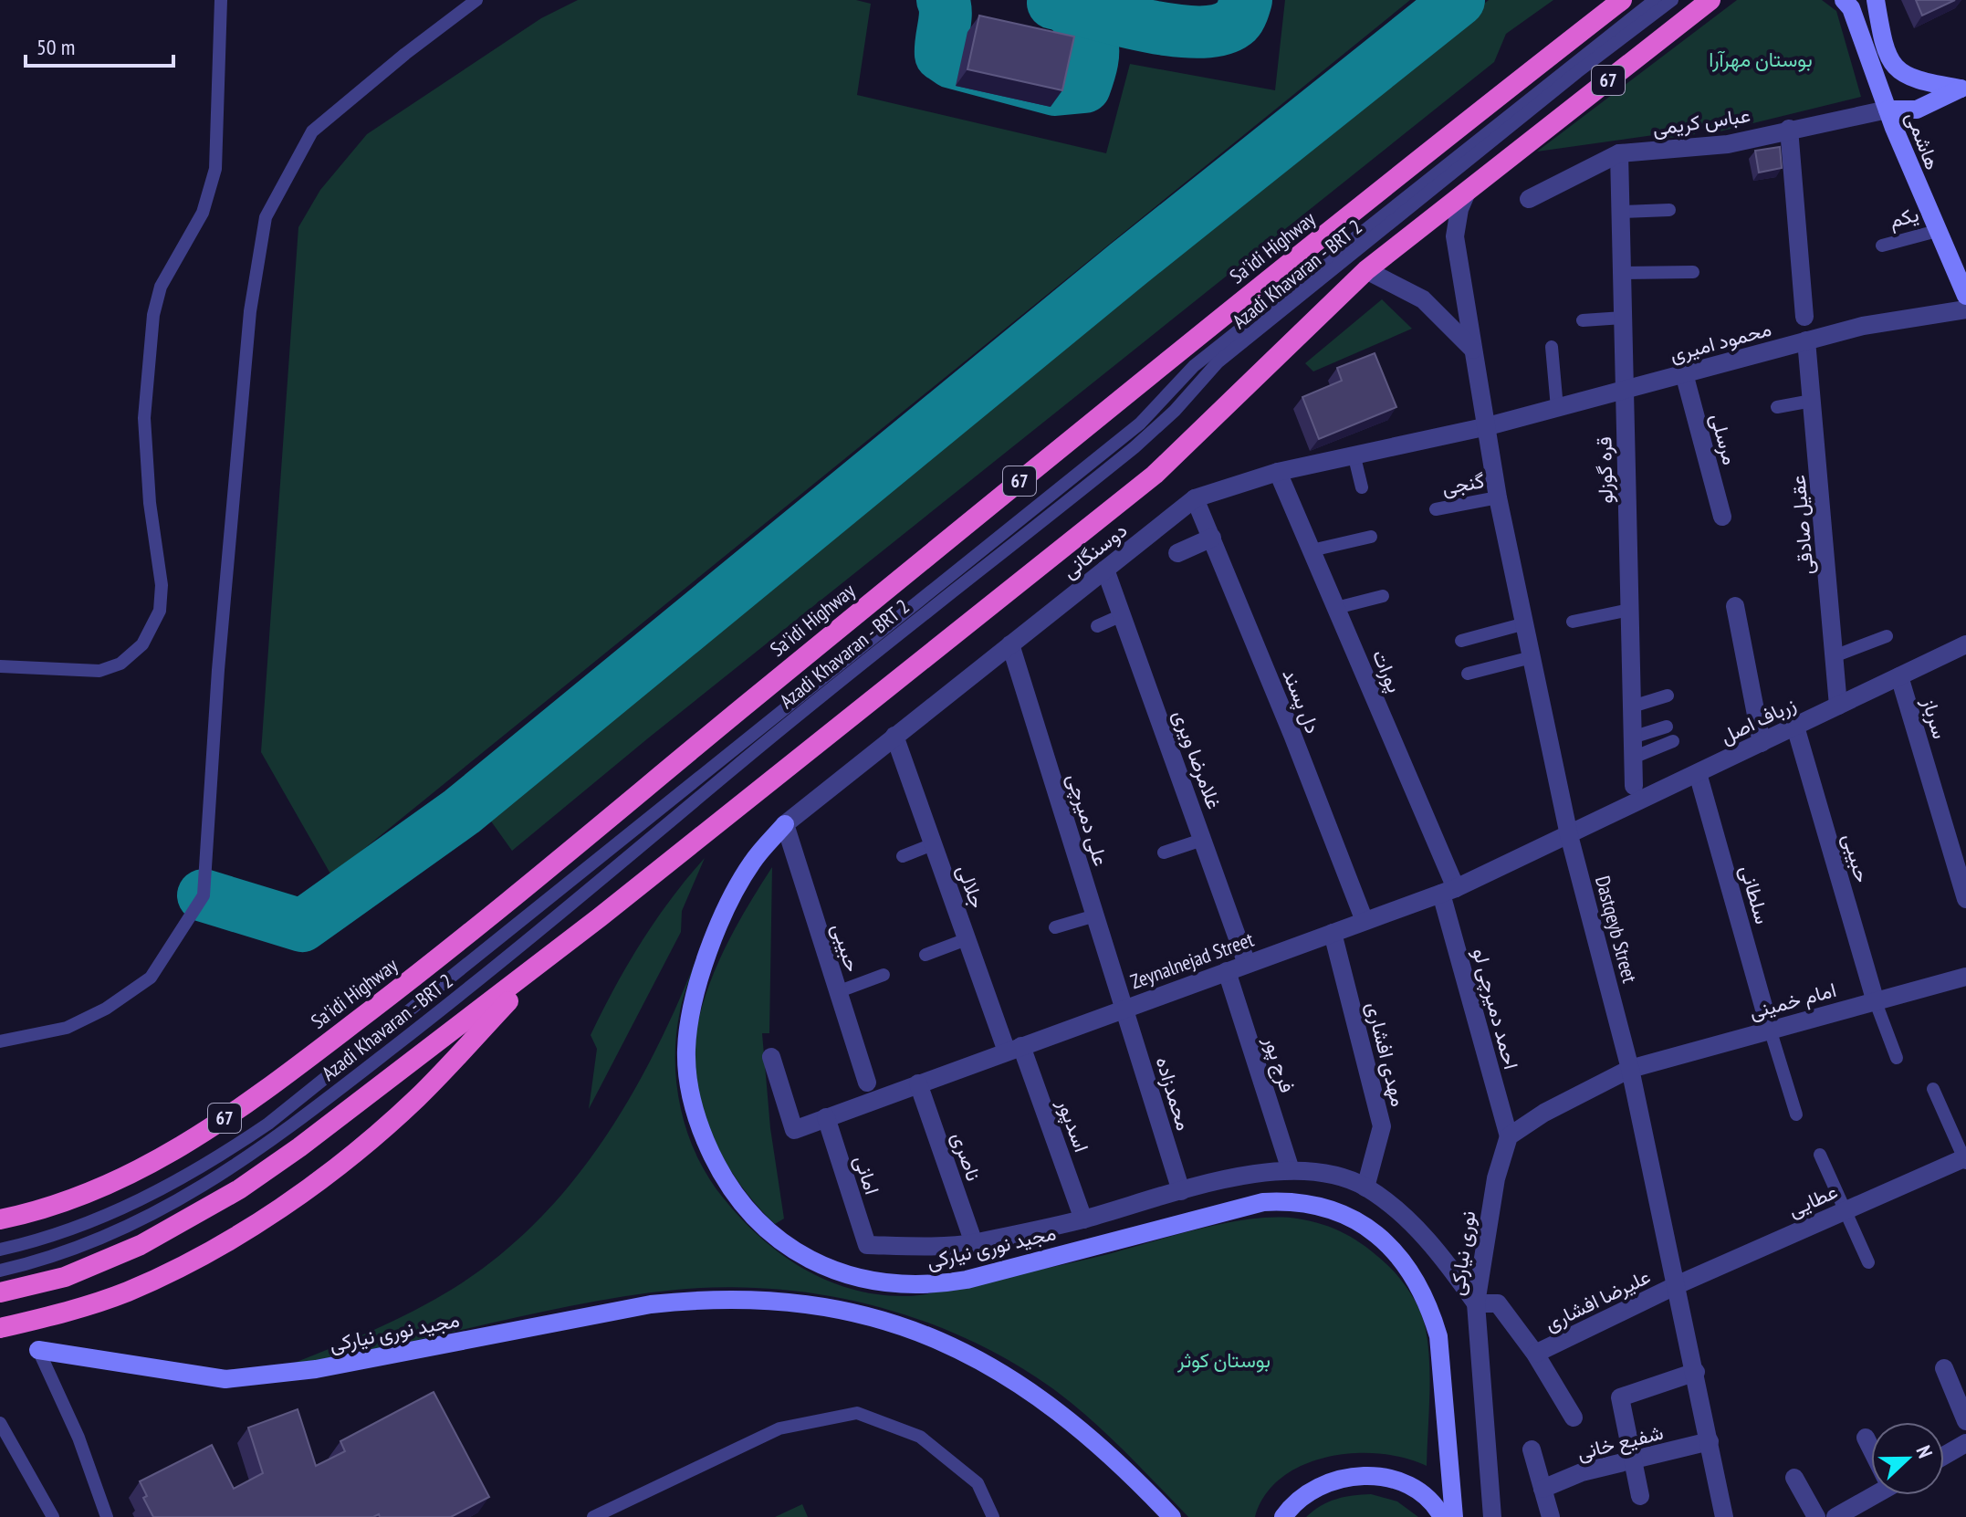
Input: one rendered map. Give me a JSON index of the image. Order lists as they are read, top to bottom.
{
  "streets": {
    "highway": ["67", "Sa'idi Highway"],
    "main road": ["هاشمی", "مجید نوری نیارکی"],
    "street": [
      "عباس کریمی",
      "محمود امیری",
      "مرسلی",
      "قره گوزلو",
      "عقیل صادقی",
      "دوسنگانی",
      "پورات",
      "دل پسند",
      "سرباز",
      "زرباف اصل",
      "غلامرضا ویری",
      "علی دمیرچی",
      "حبیبی",
      "جلالی",
      "سلطانی",
      "Dastqeyb Street",
      "Zeynalnejad Street",
      "امام خمینی",
      "احمد دمیرچی لو",
      "مهدی افشاری",
      "فرج پور",
      "محمدزاده",
      "اسدپور",
      "ناصری",
      "امانی",
      "عطایی",
      "نوری نیارکی",
      "علیرضا افشاری",
      "شفیع خانی"
    ],
    "lane": ["یکم", "Azadi Khavaran - BRT 2", "گنجی"]
  },
  "crossings": [
    ["67", "Dastqeyb Street"],
    ["عباس کریمی", "هاشمی"],
    ["عباس کریمی", "قره گوزلو"],
    ["هاشمی", "یکم"],
    ["محمود امیری", "مرسلی"],
    ["محمود امیری", "قره گوزلو"],
    ["محمود امیری", "عقیل صادقی"],
    ["محمود امیری", "دوسنگانی"],
    ["محمود امیری", "Dastqeyb Street"],
    ["گنجی", "Dastqeyb Street"],
    ["عقیل صادقی", "زرباف اصل"],
    ["دوسنگانی", "پورات"],
    ["دوسنگانی", "دل پسند"],
    ["دوسنگانی", "غلامرضا ویری"],
    ["دوسنگانی", "علی دمیرچی"],
    ["دوسنگانی", "حبیبی"],
    ["دوسنگانی", "جلالی"],
    ["دوسنگانی", "Dastqeyb Street"],
    ["دوسنگانی", "مجید نوری نیارکی"],
    ["پورات", "Zeynalnejad Street"],
    ["پورات", "احمد دمیرچی لو"],
    ["دل پسند", "Zeynalnejad Street"],
    ["سرباز", "زرباف اصل"],
    ["زرباف اصل", "حبیبی"],
    ["زرباف اصل", "سلطانی"],
    ["زرباف اصل", "Dastqeyb Street"],
    ["زرباف اصل", "Zeynalnejad Street"],
    ["غلامرضا ویری", "Zeynalnejad Street"],
    ["علی دمیرچی", "Zeynalnejad Street"],
    ["علی دمیرچی", "محمدزاده"],
    ["حبیبی", "امام خمینی"],
    ["حبیبی", "مجید نوری نیارکی"],
    ["جلالی", "Zeynalnejad Street"],
    ["جلالی", "اسدپور"],
    ["سلطانی", "امام خمینی"],
    ["Dastqeyb Street", "Zeynalnejad Street"],
    ["Dastqeyb Street", "امام خمینی"],
    ["Dastqeyb Street", "عطایی"],
    ["Dastqeyb Street", "علیرضا افشاری"],
    ["Dastqeyb Street", "شفیع خانی"],
    ["Zeynalnejad Street", "احمد دمیرچی لو"],
    ["Zeynalnejad Street", "مهدی افشاری"],
    ["Zeynalnejad Street", "فرج پور"],
    ["Zeynalnejad Street", "محمدزاده"],
    ["Zeynalnejad Street", "اسدپور"],
    ["Zeynalnejad Street", "ناصری"],
    ["Zeynalnejad Street", "امانی"],
    ["احمد دمیرچی لو", "نوری نیارکی"],
    ["ناصری", "امانی"],
    ["عطایی", "علیرضا افشاری"],
    ["نوری نیارکی", "علیرضا افشاری"]
  ],
  "parks": ["بوستان مهرآرا", "بوستان کوثر"],
  "scale_bar": "50 m",
  "north": "right"
}
